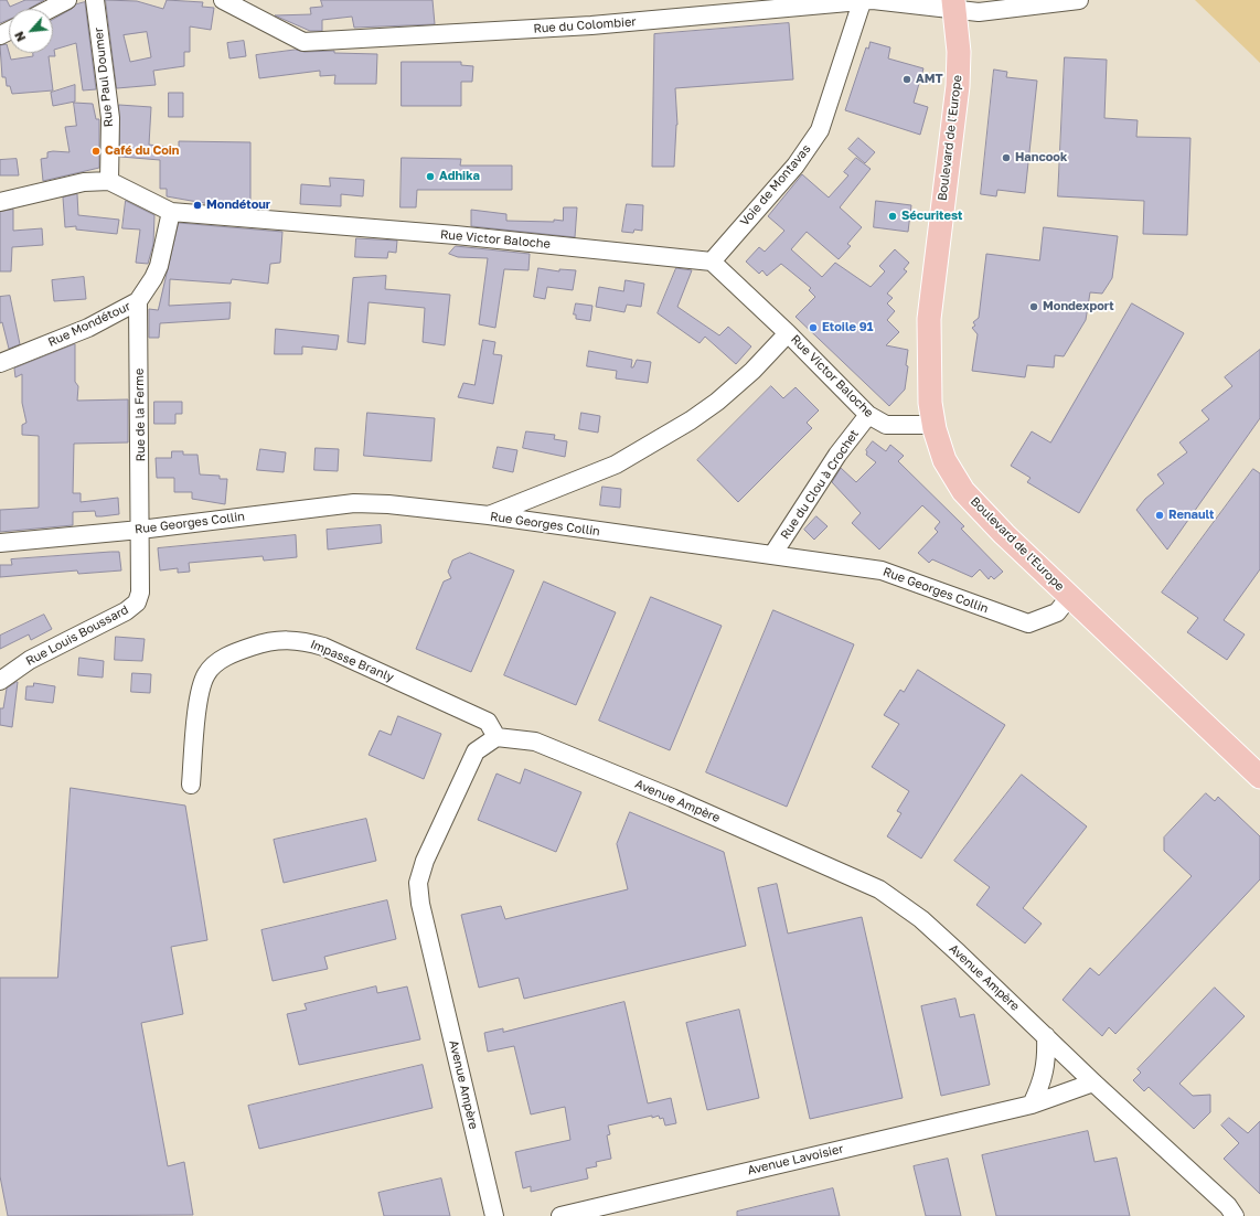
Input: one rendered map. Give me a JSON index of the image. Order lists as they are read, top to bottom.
{
  "streets": {
    "main road": ["Boulevard de l'Europe"],
    "street": [
      "Rue du Colombier",
      "Rue Paul Doumer",
      "Voie de Montavas",
      "Rue Victor Baloche",
      "Rue Mondétour",
      "Rue de la Ferme",
      "Rue du Clou à Crochet",
      "Rue Georges Collin",
      "Rue Louis Boussard",
      "Impasse Branly",
      "Avenue Ampère",
      "Avenue Lavoisier"
    ]
  },
  "crossings": [
    ["Rue du Colombier", "Boulevard de l'Europe"],
    ["Rue du Colombier", "Voie de Montavas"],
    ["Rue Paul Doumer", "Rue Victor Baloche"],
    ["Boulevard de l'Europe", "Rue Victor Baloche"],
    ["Boulevard de l'Europe", "Rue Georges Collin"],
    ["Voie de Montavas", "Rue Victor Baloche"],
    ["Rue Victor Baloche", "Rue Mondétour"],
    ["Rue Victor Baloche", "Rue du Clou à Crochet"],
    ["Rue Mondétour", "Rue de la Ferme"],
    ["Rue de la Ferme", "Rue Georges Collin"],
    ["Rue de la Ferme", "Rue Louis Boussard"],
    ["Rue du Clou à Crochet", "Rue Georges Collin"],
    ["Rue Georges Collin", "Rue Louis Boussard"],
    ["Impasse Branly", "Avenue Ampère"],
    ["Avenue Ampère", "Avenue Lavoisier"]
  ],
  "places": [
    "AMT",
    "Café du Coin",
    "Hancook",
    "Adhika",
    "Mondétour",
    "Sécuritest",
    "Mondexport",
    "Etoile 91",
    "Renault"
  ],
  "north": "bottom left"
}
